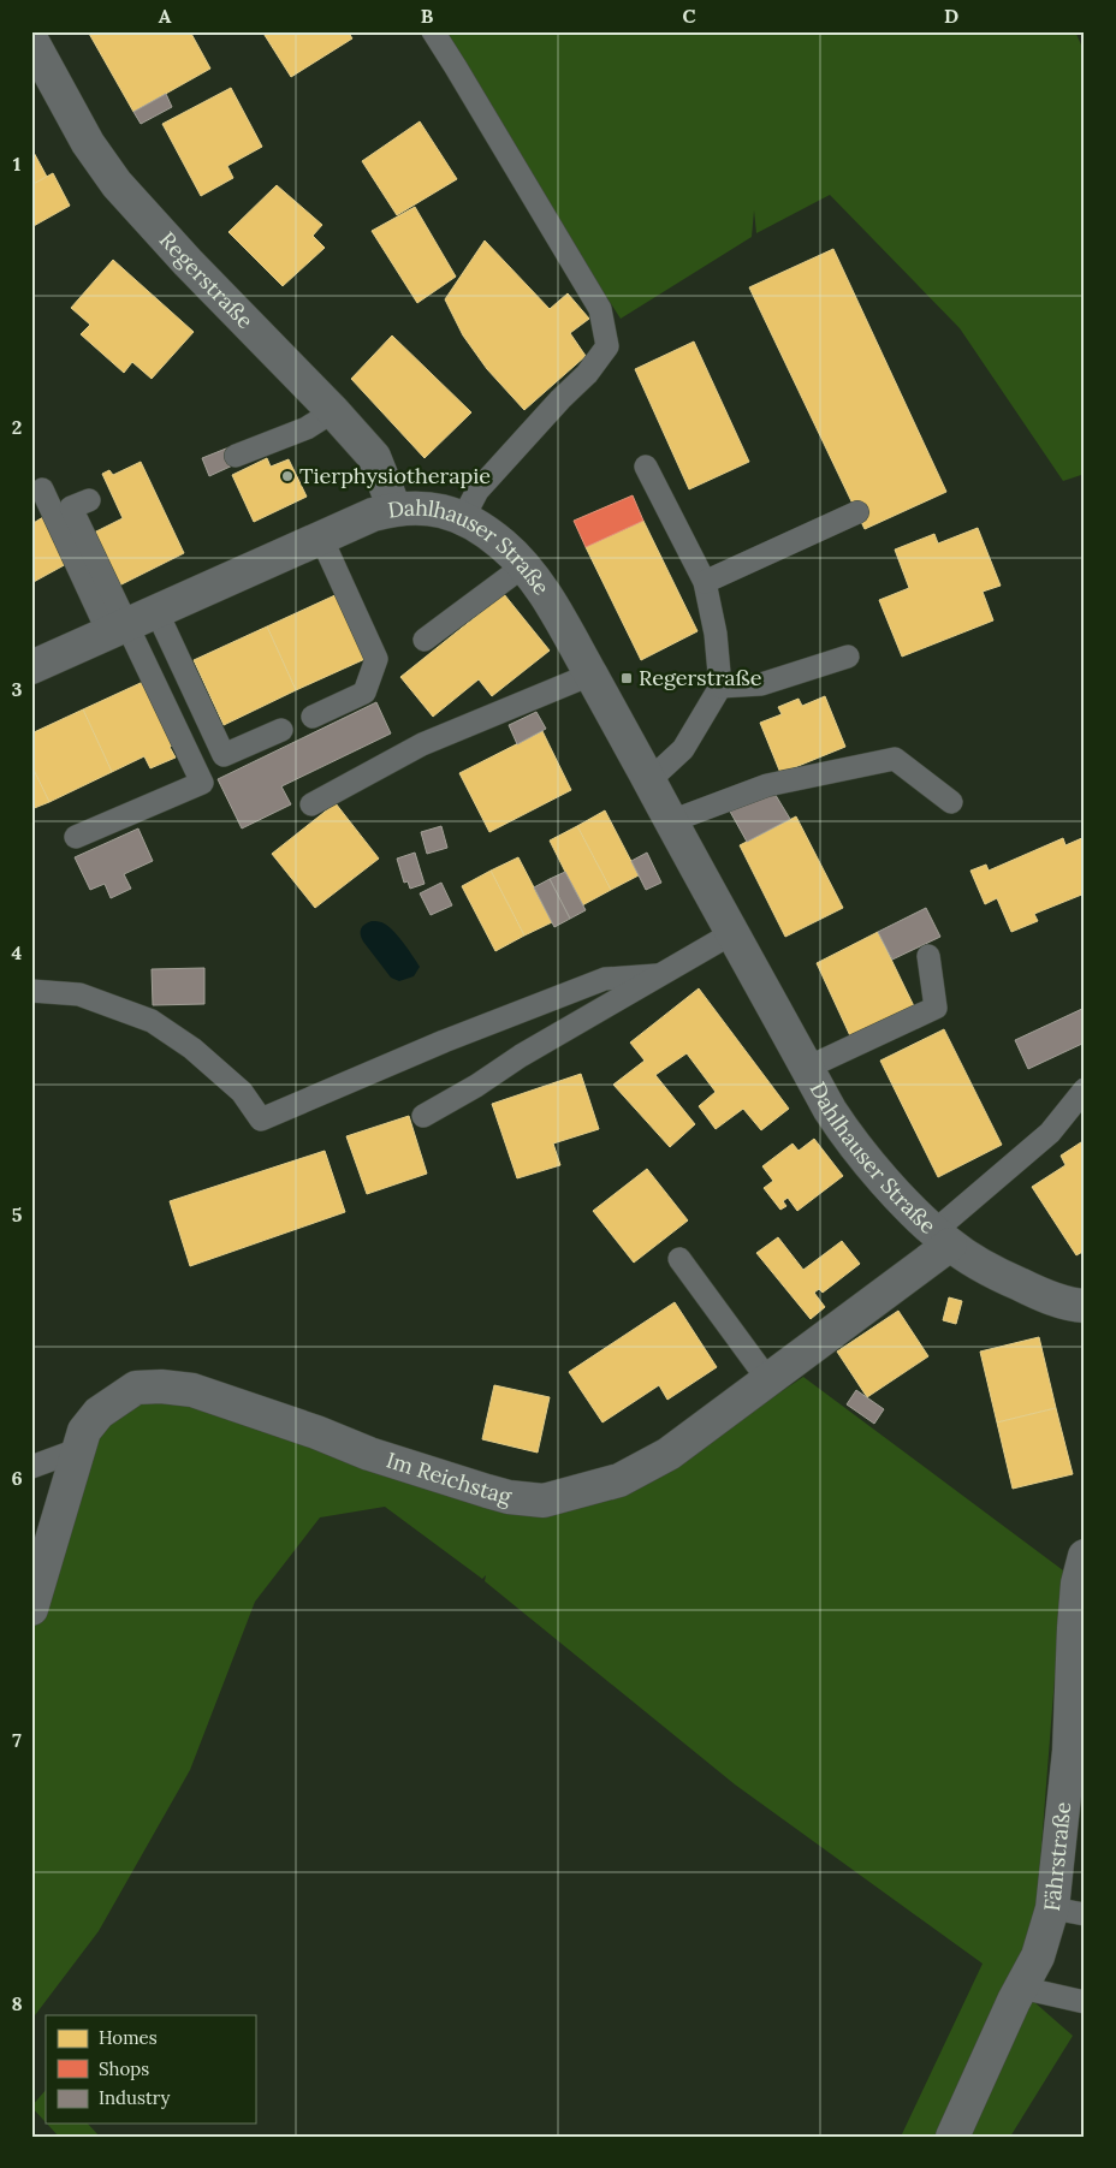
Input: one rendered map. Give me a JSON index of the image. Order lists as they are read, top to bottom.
{
  "streets": {
    "street": [
      "Regerstraße",
      "Dahlhauser Straße",
      "Im Reichstag",
      "Fährstraße"
    ]
  },
  "crossings": [
    ["Regerstraße", "Dahlhauser Straße"],
    ["Dahlhauser Straße", "Im Reichstag"]
  ],
  "places": {
    "other": ["Tierphysiotherapie"],
    "transit": ["Regerstraße"]
  },
  "legend": ["Homes", "Shops", "Industry"],
  "grid": {
    "columns": [
      "A",
      "B",
      "C",
      "D"
    ],
    "rows": [
      "1",
      "2",
      "3",
      "4",
      "5",
      "6",
      "7",
      "8"
    ]
  }
}
